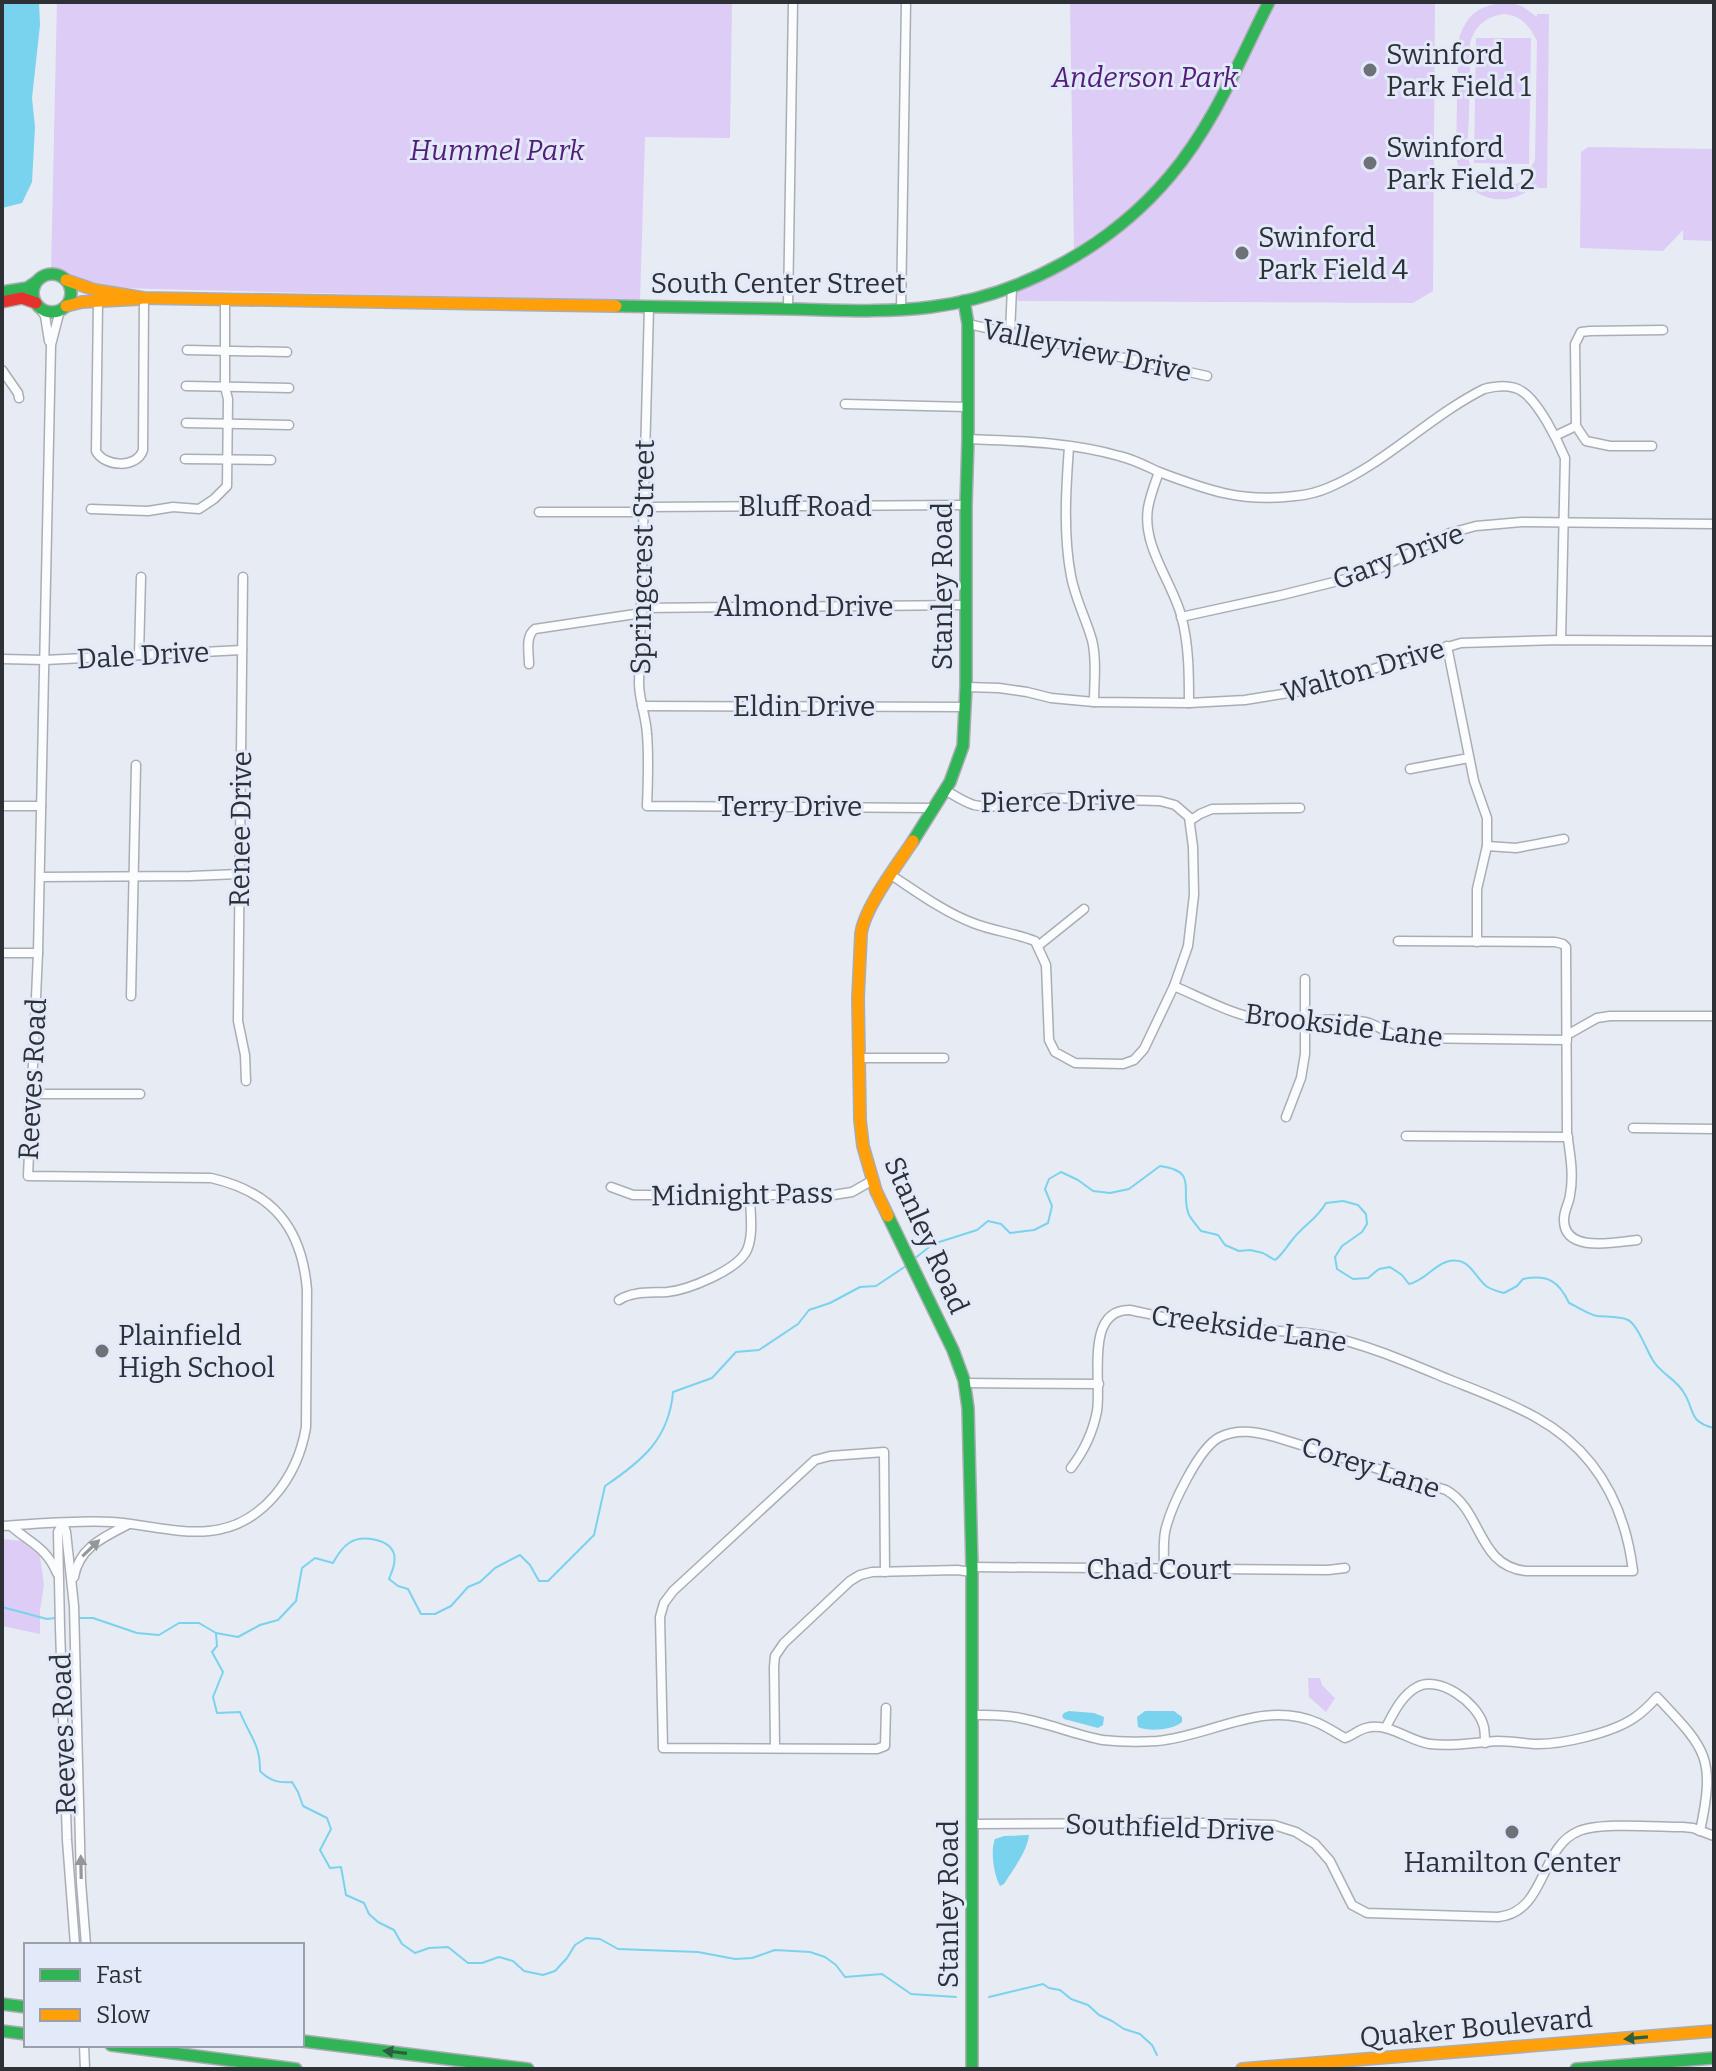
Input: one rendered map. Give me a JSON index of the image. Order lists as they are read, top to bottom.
{
  "streets": {
    "main road": ["South Center Street", "Stanley Road", "Quaker Boulevard"],
    "street": [
      "Valleyview Drive",
      "Bluff Road",
      "Gary Drive",
      "Springcrest Street",
      "Almond Drive",
      "Dale Drive",
      "Walton Drive",
      "Eldin Drive",
      "Pierce Drive",
      "Terry Drive",
      "Renee Drive",
      "Brookside Lane",
      "Reeves Road",
      "Midnight Pass",
      "Creekside Lane",
      "Corey Lane",
      "Chad Court",
      "Southfield Drive"
    ]
  },
  "crossings": [
    ["South Center Street", "Springcrest Street"],
    ["South Center Street", "Stanley Road"],
    ["South Center Street", "Reeves Road"],
    ["Valleyview Drive", "Stanley Road"],
    ["Bluff Road", "Springcrest Street"],
    ["Bluff Road", "Stanley Road"],
    ["Springcrest Street", "Almond Drive"],
    ["Springcrest Street", "Eldin Drive"],
    ["Springcrest Street", "Terry Drive"],
    ["Stanley Road", "Almond Drive"],
    ["Stanley Road", "Walton Drive"],
    ["Stanley Road", "Eldin Drive"],
    ["Stanley Road", "Pierce Drive"],
    ["Stanley Road", "Terry Drive"],
    ["Stanley Road", "Midnight Pass"],
    ["Stanley Road", "Chad Court"],
    ["Stanley Road", "Southfield Drive"],
    ["Dale Drive", "Renee Drive"],
    ["Dale Drive", "Reeves Road"],
    ["Creekside Lane", "Corey Lane"],
    ["Corey Lane", "Chad Court"]
  ],
  "one_way": ["Quaker Boulevard"],
  "parks": ["Anderson Park", "Hummel Park"],
  "places": [
    "Swinford Park Field 1",
    "Swinford Park Field 2",
    "Swinford Park Field 4",
    "Plainfield High School",
    "Hamilton Center"
  ],
  "legend": ["Fast", "Slow"]
}
